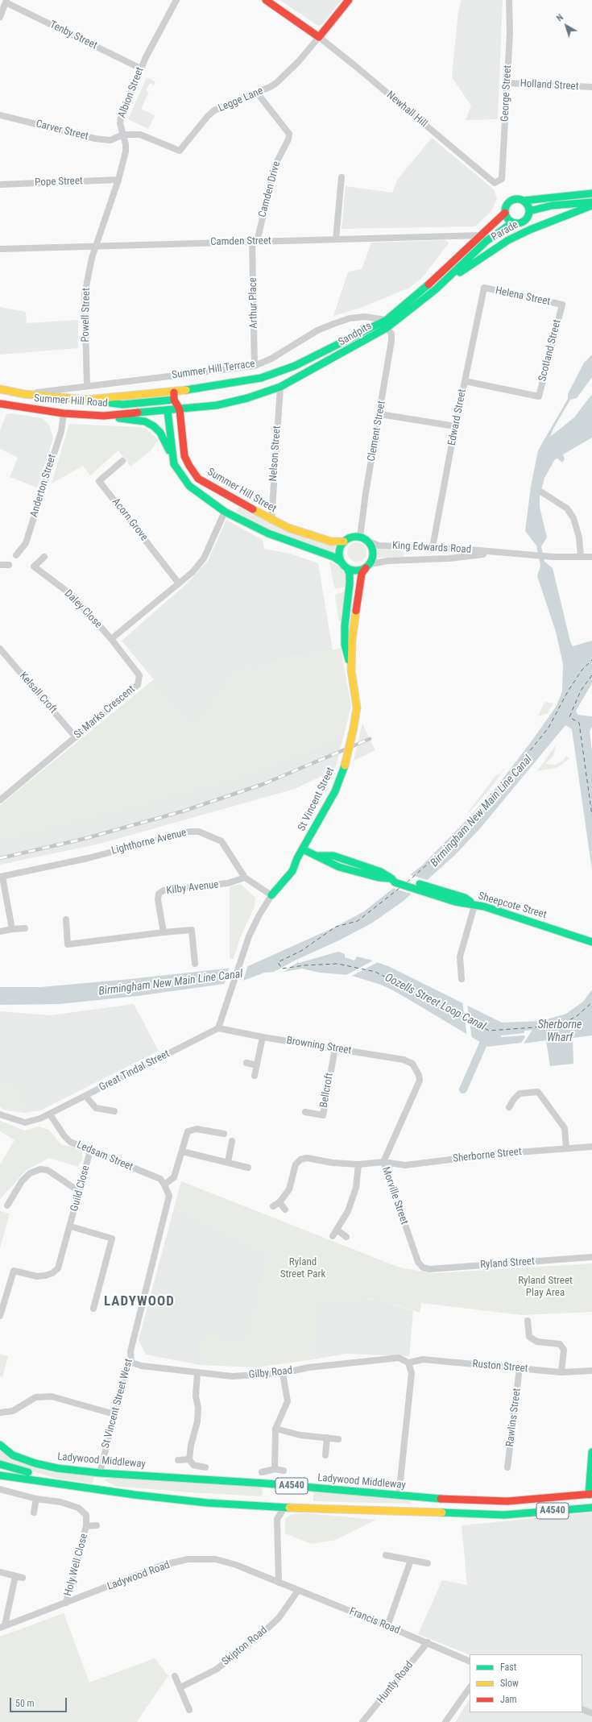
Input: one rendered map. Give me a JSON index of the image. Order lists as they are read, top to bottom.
{
  "streets": {
    "main road": [
      "Parade",
      "Sandpits",
      "Summer Hill Road",
      "Summer Hill Street",
      "St Vincent Street",
      "Sheepcote Street",
      "Ladywood Middleway",
      "A4540"
    ],
    "street": [
      "Tenby Street",
      "Holland Street",
      "Albion Street",
      "George Street",
      "Legge Lane",
      "Newhall Hill",
      "Carver Street",
      "Pope Street",
      "Camden Drive",
      "Camden Street",
      "Helena Street",
      "Arthur Place",
      "Powell Street",
      "Scotland Street",
      "Summer Hill Terrace",
      "Edward Street",
      "Clement Street",
      "Nelson Street",
      "Anderton Street",
      "Acorn Grove",
      "King Edwards Road",
      "Daley Close",
      "Kelsall Croft",
      "St Marks Crescent",
      "Lighthorne Avenue",
      "Kilby Avenue",
      "Browning Street",
      "Great Tindal Street",
      "Bellcroft",
      "Sherborne Street",
      "Ledsam Street",
      "Guild Close",
      "Morville Street",
      "Ryland Street",
      "Ruston Street",
      "Gilby Road",
      "St Vincent Street West",
      "Rawlins Street",
      "Holy Well Close",
      "Ladywood Road",
      "Francis Road",
      "Skipton Road",
      "Huntly Road"
    ]
  },
  "crossings": [
    ["Tenby Street", "Albion Street"],
    ["Holland Street", "George Street"],
    ["Albion Street", "Legge Lane"],
    ["Albion Street", "Carver Street"],
    ["Albion Street", "Pope Street"],
    ["Albion Street", "Camden Street"],
    ["Albion Street", "Powell Street"],
    ["George Street", "Newhall Hill"],
    ["Legge Lane", "Newhall Hill"],
    ["Legge Lane", "Carver Street"],
    ["Legge Lane", "Camden Drive"],
    ["Camden Drive", "Camden Street"],
    ["Camden Drive", "Arthur Place"],
    ["Parade", "Sandpits"],
    ["Camden Street", "Arthur Place"],
    ["Camden Street", "Powell Street"],
    ["Camden Street", "Sandpits"],
    ["Helena Street", "Scotland Street"],
    ["Helena Street", "Edward Street"],
    ["Arthur Place", "Summer Hill Terrace"],
    ["Powell Street", "Summer Hill Terrace"],
    ["Powell Street", "Summer Hill Road"],
    ["Sandpits", "Summer Hill Terrace"],
    ["Sandpits", "Summer Hill Road"],
    ["Sandpits", "Clement Street"],
    ["Sandpits", "Nelson Street"],
    ["Sandpits", "Summer Hill Street"],
    ["Scotland Street", "Edward Street"],
    ["Summer Hill Terrace", "Summer Hill Road"],
    ["Summer Hill Road", "Anderton Street"],
    ["Summer Hill Road", "Summer Hill Street"],
    ["Edward Street", "King Edwards Road"],
    ["Clement Street", "Summer Hill Street"],
    ["Clement Street", "King Edwards Road"],
    ["Clement Street", "St Vincent Street"],
    ["Nelson Street", "Summer Hill Street"],
    ["Summer Hill Street", "King Edwards Road"],
    ["Summer Hill Street", "St Vincent Street"],
    ["King Edwards Road", "St Vincent Street"],
    ["Daley Close", "St Marks Crescent"],
    ["Kelsall Croft", "St Marks Crescent"],
    ["St Vincent Street", "Lighthorne Avenue"],
    ["St Vincent Street", "Sheepcote Street"],
    ["St Vincent Street", "Browning Street"],
    ["St Vincent Street", "Great Tindal Street"],
    ["Lighthorne Avenue", "Kilby Avenue"],
    ["Browning Street", "Great Tindal Street"],
    ["Browning Street", "Bellcroft"],
    ["Browning Street", "Morville Street"],
    ["Great Tindal Street", "Ledsam Street"],
    ["Sherborne Street", "Morville Street"],
    ["Ledsam Street", "Guild Close"],
    ["Ledsam Street", "St Vincent Street West"],
    ["Morville Street", "Ryland Street"],
    ["Ruston Street", "Gilby Road"],
    ["Ruston Street", "Rawlins Street"],
    ["Gilby Road", "St Vincent Street West"],
    ["St Vincent Street West", "Ladywood Middleway"],
    ["Ladywood Middleway", "A4540"],
    ["Holy Well Close", "Ladywood Road"],
    ["Ladywood Road", "Francis Road"],
    ["Francis Road", "Skipton Road"],
    ["Francis Road", "Huntly Road"]
  ],
  "districts": ["LADYWOOD"],
  "water": ["Birmingham New Main Line Canal", "Oozells Street Loop Canal", "Sherborne Wharf"],
  "parks": ["Ryland Street Park", "Ryland Street Play Area"],
  "legend": ["Fast", "Slow", "Jam"],
  "scale_bar": "50 m",
  "north": "top left"
}
